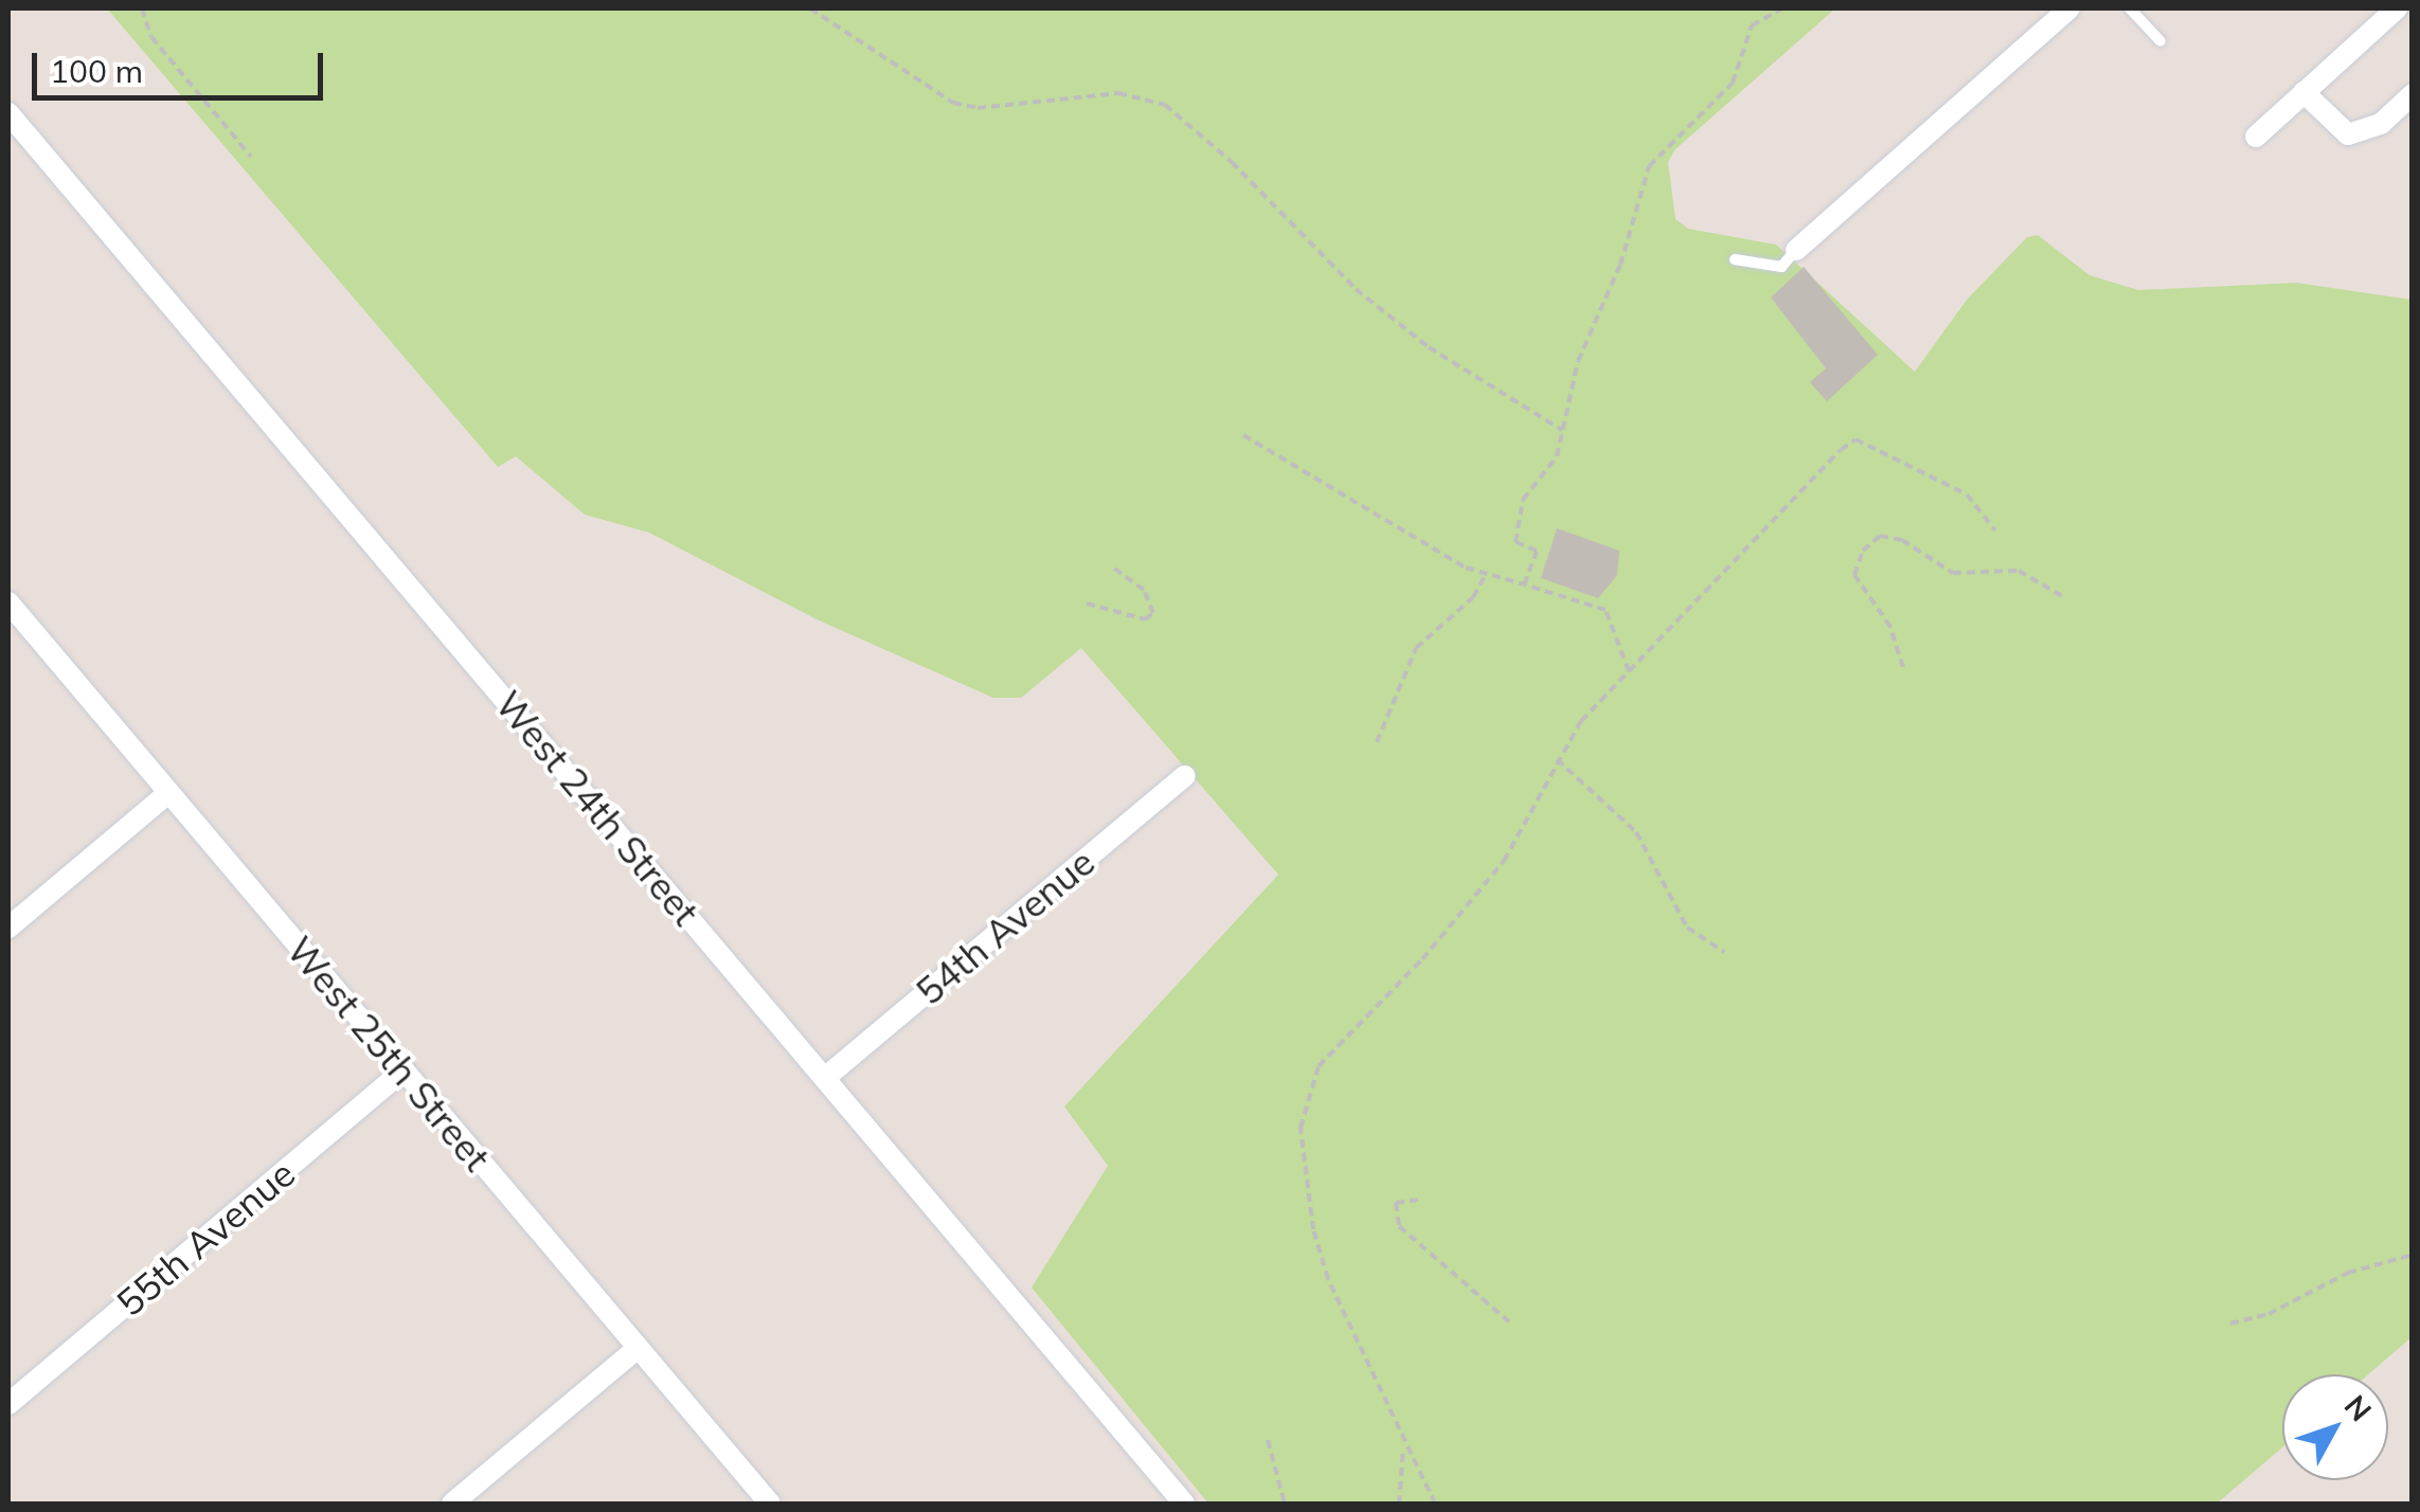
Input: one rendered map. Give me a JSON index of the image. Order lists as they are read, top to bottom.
{
  "streets": {
    "street": [
      "West 24th Street",
      "54th Avenue",
      "West 25th Street",
      "55th Avenue"
    ]
  },
  "crossings": [
    ["West 24th Street", "54th Avenue"],
    ["West 25th Street", "55th Avenue"]
  ],
  "scale_bar": "100 m",
  "north": "top right"
}
